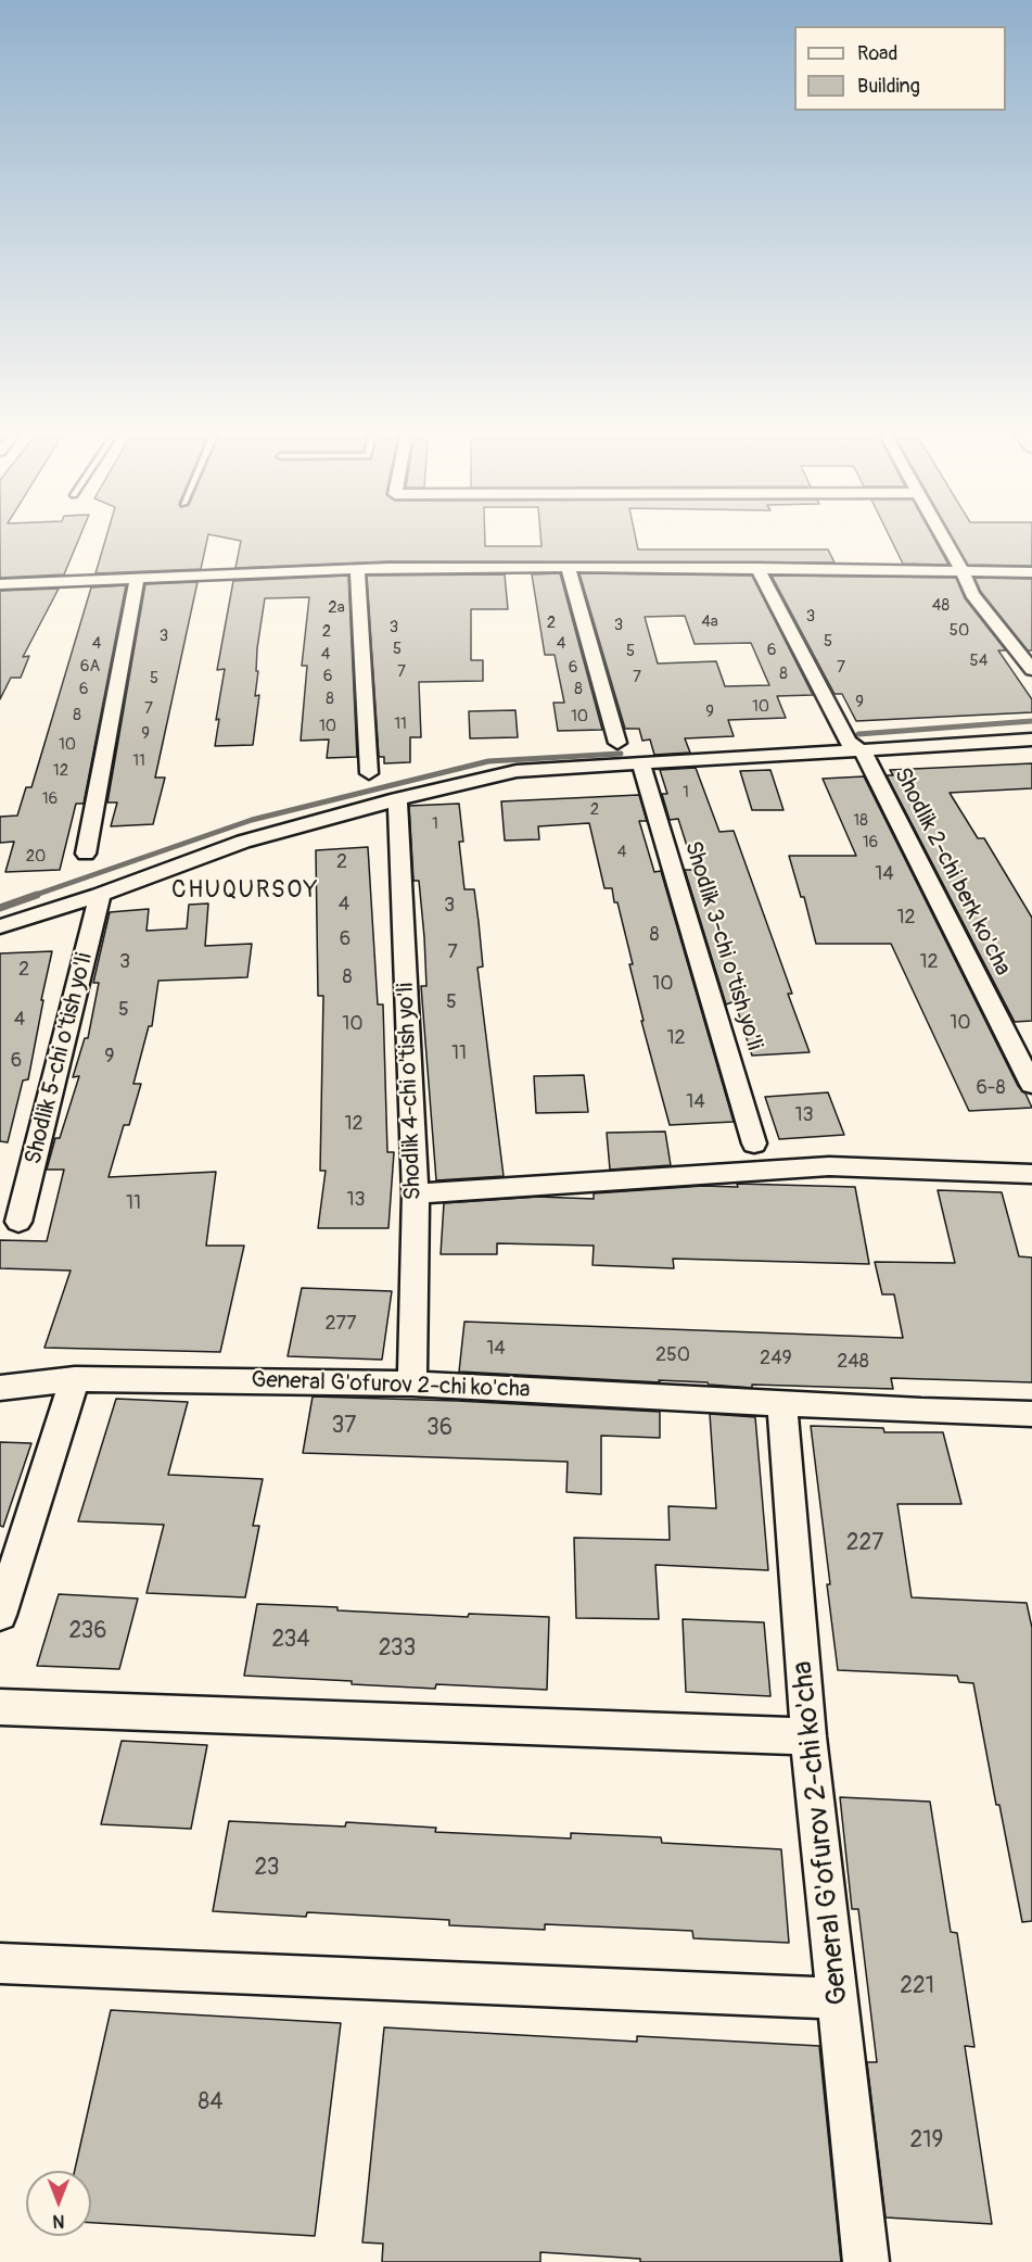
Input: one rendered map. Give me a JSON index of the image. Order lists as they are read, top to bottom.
{
  "streets": {
    "street": [
      "Shodlik 2-chi berk ko'cha",
      "Shodlik 3-chi o'tish yo'li",
      "Shodlik 5-chi o'tish yo'li",
      "Shodlik 4-chi o'tish yo'li",
      "General G'ofurov 2-chi ko'cha"
    ]
  },
  "crossings": [
    ["Shodlik 4-chi o'tish yo'li", "General G'ofurov 2-chi ko'cha"]
  ],
  "districts": ["CHUQURSOY"],
  "house_numbers": [
    "48",
    "2a",
    "3",
    "4a",
    "2",
    "3",
    "3",
    "50",
    "2",
    "3",
    "5",
    "4",
    "4",
    "5",
    "6",
    "5",
    "4",
    "54",
    "6A",
    "6",
    "7",
    "7",
    "8",
    "6",
    "7",
    "5",
    "6",
    "8",
    "8",
    "9",
    "10",
    "7",
    "9",
    "8",
    "10",
    "11",
    "10",
    "9",
    "10",
    "11",
    "12",
    "1",
    "16",
    "2",
    "18",
    "1",
    "16",
    "4",
    "20",
    "2",
    "14",
    "4",
    "3",
    "12",
    "8",
    "6",
    "7",
    "3",
    "12",
    "2",
    "8",
    "10",
    "5",
    "5",
    "4",
    "10",
    "10",
    "12",
    "11",
    "9",
    "6",
    "6-8",
    "14",
    "13",
    "12",
    "13",
    "11",
    "277",
    "14",
    "250",
    "249",
    "248",
    "37",
    "36",
    "227",
    "236",
    "234",
    "233",
    "23",
    "221",
    "84",
    "219"
  ],
  "legend": ["Road", "Building"],
  "north": "bottom"
}
